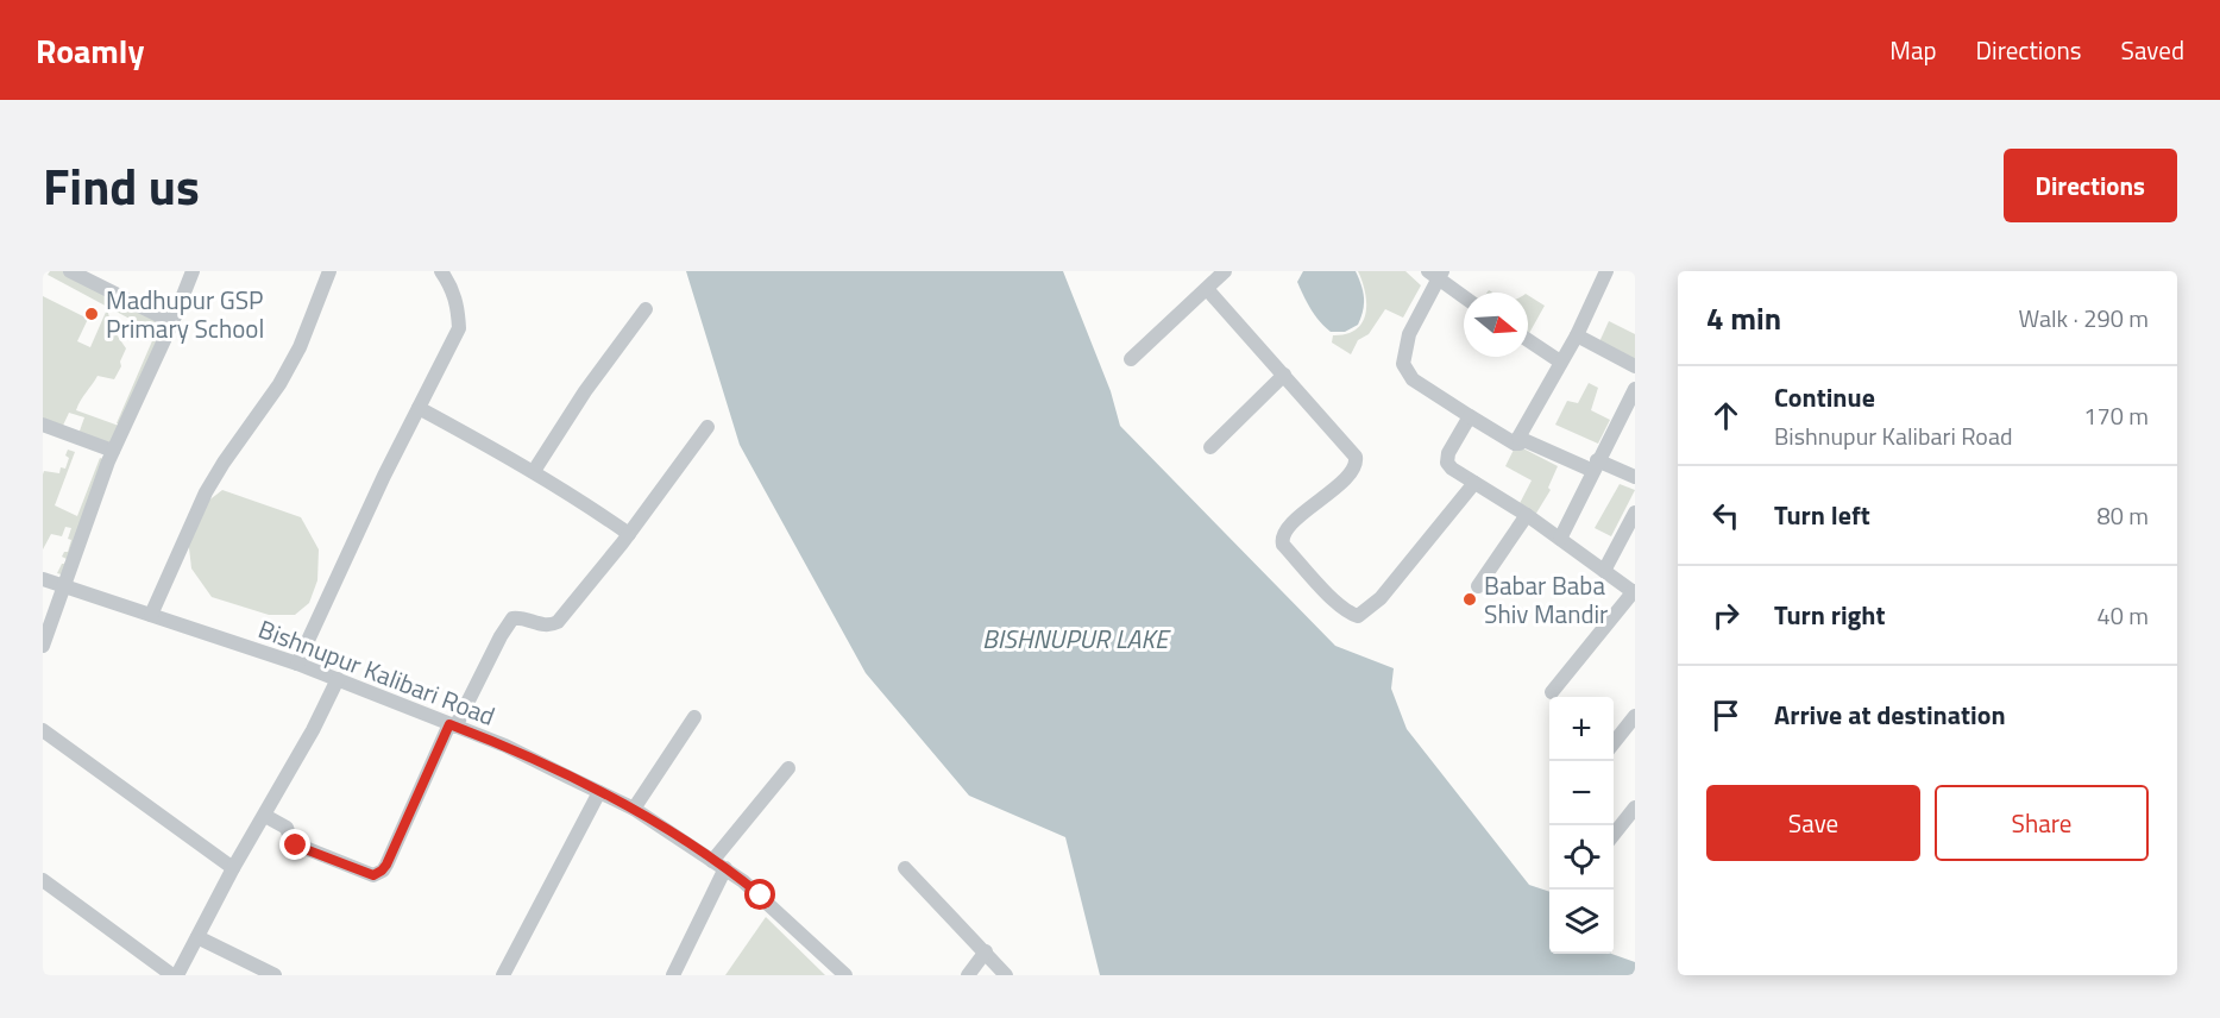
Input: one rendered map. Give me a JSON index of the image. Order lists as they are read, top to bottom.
{
  "streets": {
    "street": ["Bishnupur Kalibari Road"]
  },
  "water": ["BISHNUPUR LAKE"],
  "places": ["Madhupur GSP Primary School", "Babar Baba Shiv Mandir"],
  "north": "right",
  "page": {
    "header": "Roamly",
    "nav": ["Map", "Directions", "Saved"],
    "title": "Find us",
    "buttons": [
      "Directions",
      ["Save", "Share"]
    ],
    "heading": ["4 min", "Walk · 290 m"],
    "list": [
      ["Continue", "Bishnupur Kalibari Road", "170 m"],
      ["Turn left", "80 m"],
      ["Turn right", "40 m"],
      "Arrive at destination"
    ],
    "map_buttons": ["+", "−"]
  }
}
